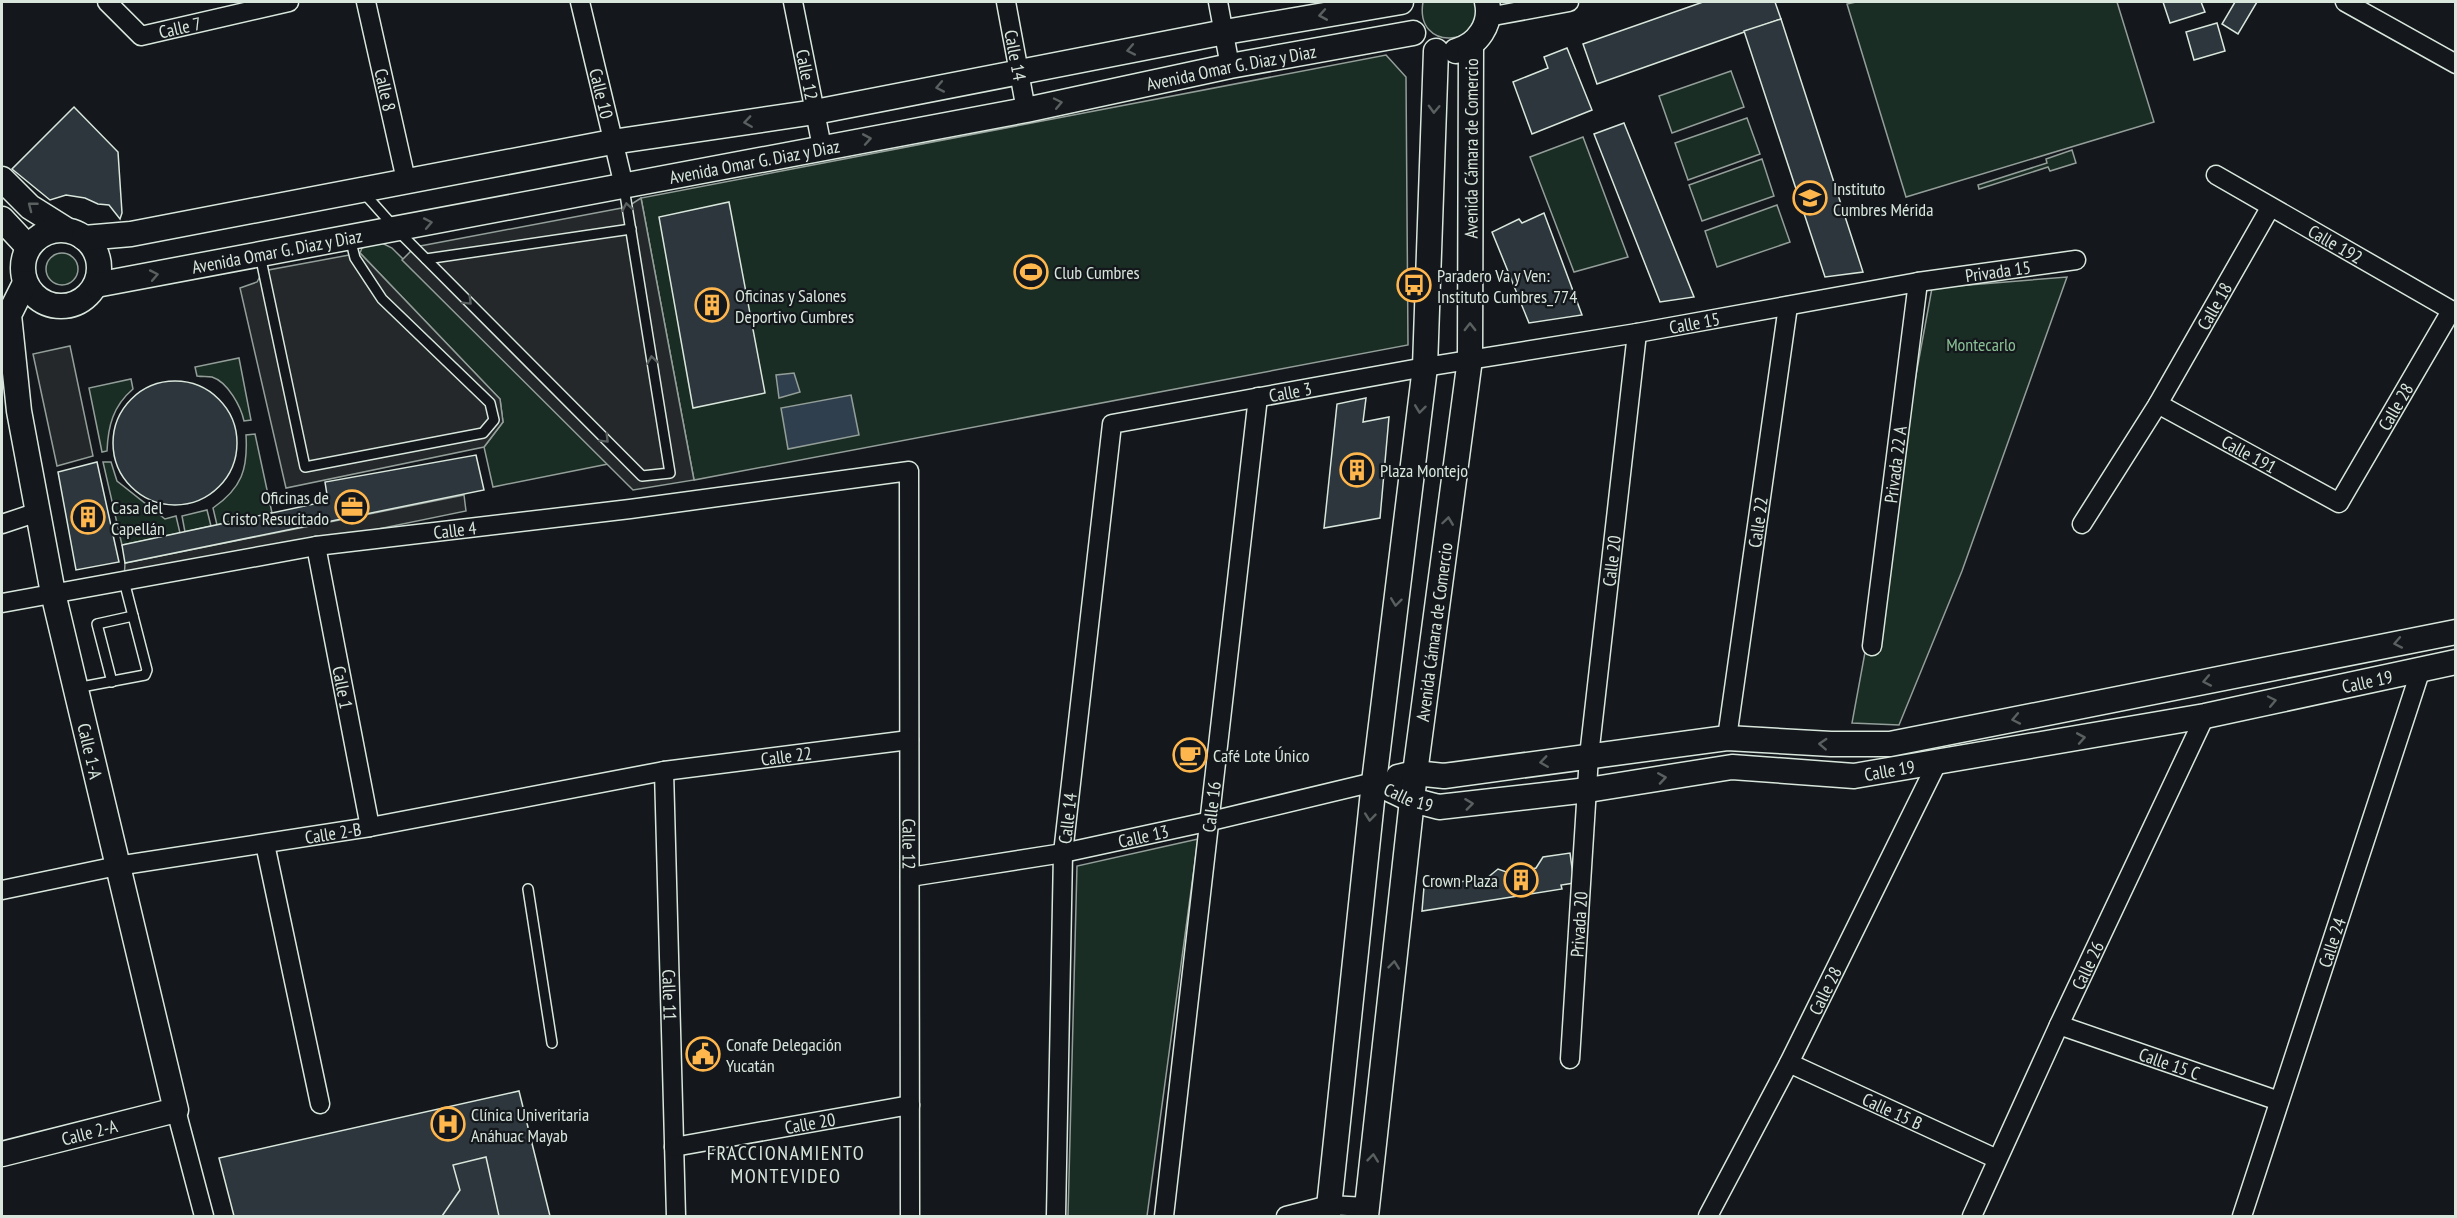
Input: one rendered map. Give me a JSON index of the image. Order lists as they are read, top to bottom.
{
  "streets": {
    "street": [
      "Calle 7",
      "Calle 14",
      "Avenida Omar G. Diaz y Diaz",
      "Calle 12",
      "Calle 8",
      "Calle 10",
      "Avenida Cámara de Comercio",
      "Calle 192",
      "Privada 15",
      "Calle 18",
      "Calle 15",
      "Calle 3",
      "Calle 28",
      "Calle 191",
      "Privada 22 A",
      "Calle 22",
      "Calle 4",
      "Calle 20",
      "Calle 19",
      "Calle 1",
      "Calle 1-A",
      "Calle 16",
      "Calle 2-B",
      "Calle 13",
      "Privada 20",
      "Calle 24",
      "Calle 26",
      "Calle 11",
      "Calle 15 C",
      "Calle 15 B",
      "Calle 2-A"
    ]
  },
  "crossings": [
    ["Calle 14", "Avenida Omar G. Diaz y Diaz"],
    ["Calle 14", "Calle 3"],
    ["Calle 14", "Calle 13"],
    ["Avenida Omar G. Diaz y Diaz", "Calle 12"],
    ["Avenida Omar G. Diaz y Diaz", "Calle 8"],
    ["Avenida Omar G. Diaz y Diaz", "Calle 10"],
    ["Avenida Omar G. Diaz y Diaz", "Calle 1-A"],
    ["Calle 12", "Calle 22"],
    ["Calle 12", "Calle 4"],
    ["Calle 12", "Calle 20"],
    ["Calle 12", "Calle 13"],
    ["Avenida Cámara de Comercio", "Calle 15"],
    ["Avenida Cámara de Comercio", "Calle 3"],
    ["Avenida Cámara de Comercio", "Calle 19"],
    ["Avenida Cámara de Comercio", "Calle 13"],
    ["Calle 192", "Calle 18"],
    ["Calle 192", "Calle 28"],
    ["Privada 15", "Calle 15"],
    ["Privada 15", "Privada 22 A"],
    ["Calle 18", "Calle 191"],
    ["Calle 15", "Calle 3"],
    ["Calle 15", "Privada 22 A"],
    ["Calle 15", "Calle 22"],
    ["Calle 15", "Calle 20"],
    ["Calle 3", "Calle 16"],
    ["Calle 28", "Calle 191"],
    ["Calle 28", "Calle 19"],
    ["Calle 28", "Calle 15 B"],
    ["Calle 22", "Calle 19"],
    ["Calle 22", "Calle 2-B"],
    ["Calle 22", "Calle 11"],
    ["Calle 4", "Calle 1"],
    ["Calle 4", "Calle 1-A"],
    ["Calle 20", "Calle 19"],
    ["Calle 20", "Privada 20"],
    ["Calle 20", "Calle 11"],
    ["Calle 19", "Calle 13"],
    ["Calle 19", "Privada 20"],
    ["Calle 19", "Calle 24"],
    ["Calle 19", "Calle 26"],
    ["Calle 1", "Calle 2-B"],
    ["Calle 1-A", "Calle 2-B"],
    ["Calle 1-A", "Calle 2-A"],
    ["Calle 16", "Calle 13"],
    ["Calle 2-B", "Calle 11"],
    ["Calle 24", "Calle 15 C"],
    ["Calle 26", "Calle 15 C"],
    ["Calle 26", "Calle 15 B"]
  ],
  "districts": ["FRACCIONAMIENTO MONTEVIDEO"],
  "parks": ["Montecarlo"],
  "places": {
    "school or university": ["Instituto Cumbres Mérida"],
    "sports": ["Club Cumbres"],
    "bus stop": ["Paradero Va y Ven: Instituto Cumbres_774"],
    "building": [
      "Oficinas y Salones Deportivo Cumbres",
      "Plaza Montejo",
      "Casa del Capellán",
      "Crown Plaza"
    ],
    "office": ["Oficinas de Cristo Resucitado"],
    "cafe": ["Café Lote Único"],
    "public building": ["Conafe Delegación Yucatán"],
    "hospital": ["Clínica Univeritaria Anáhuac Mayab"]
  }
}
